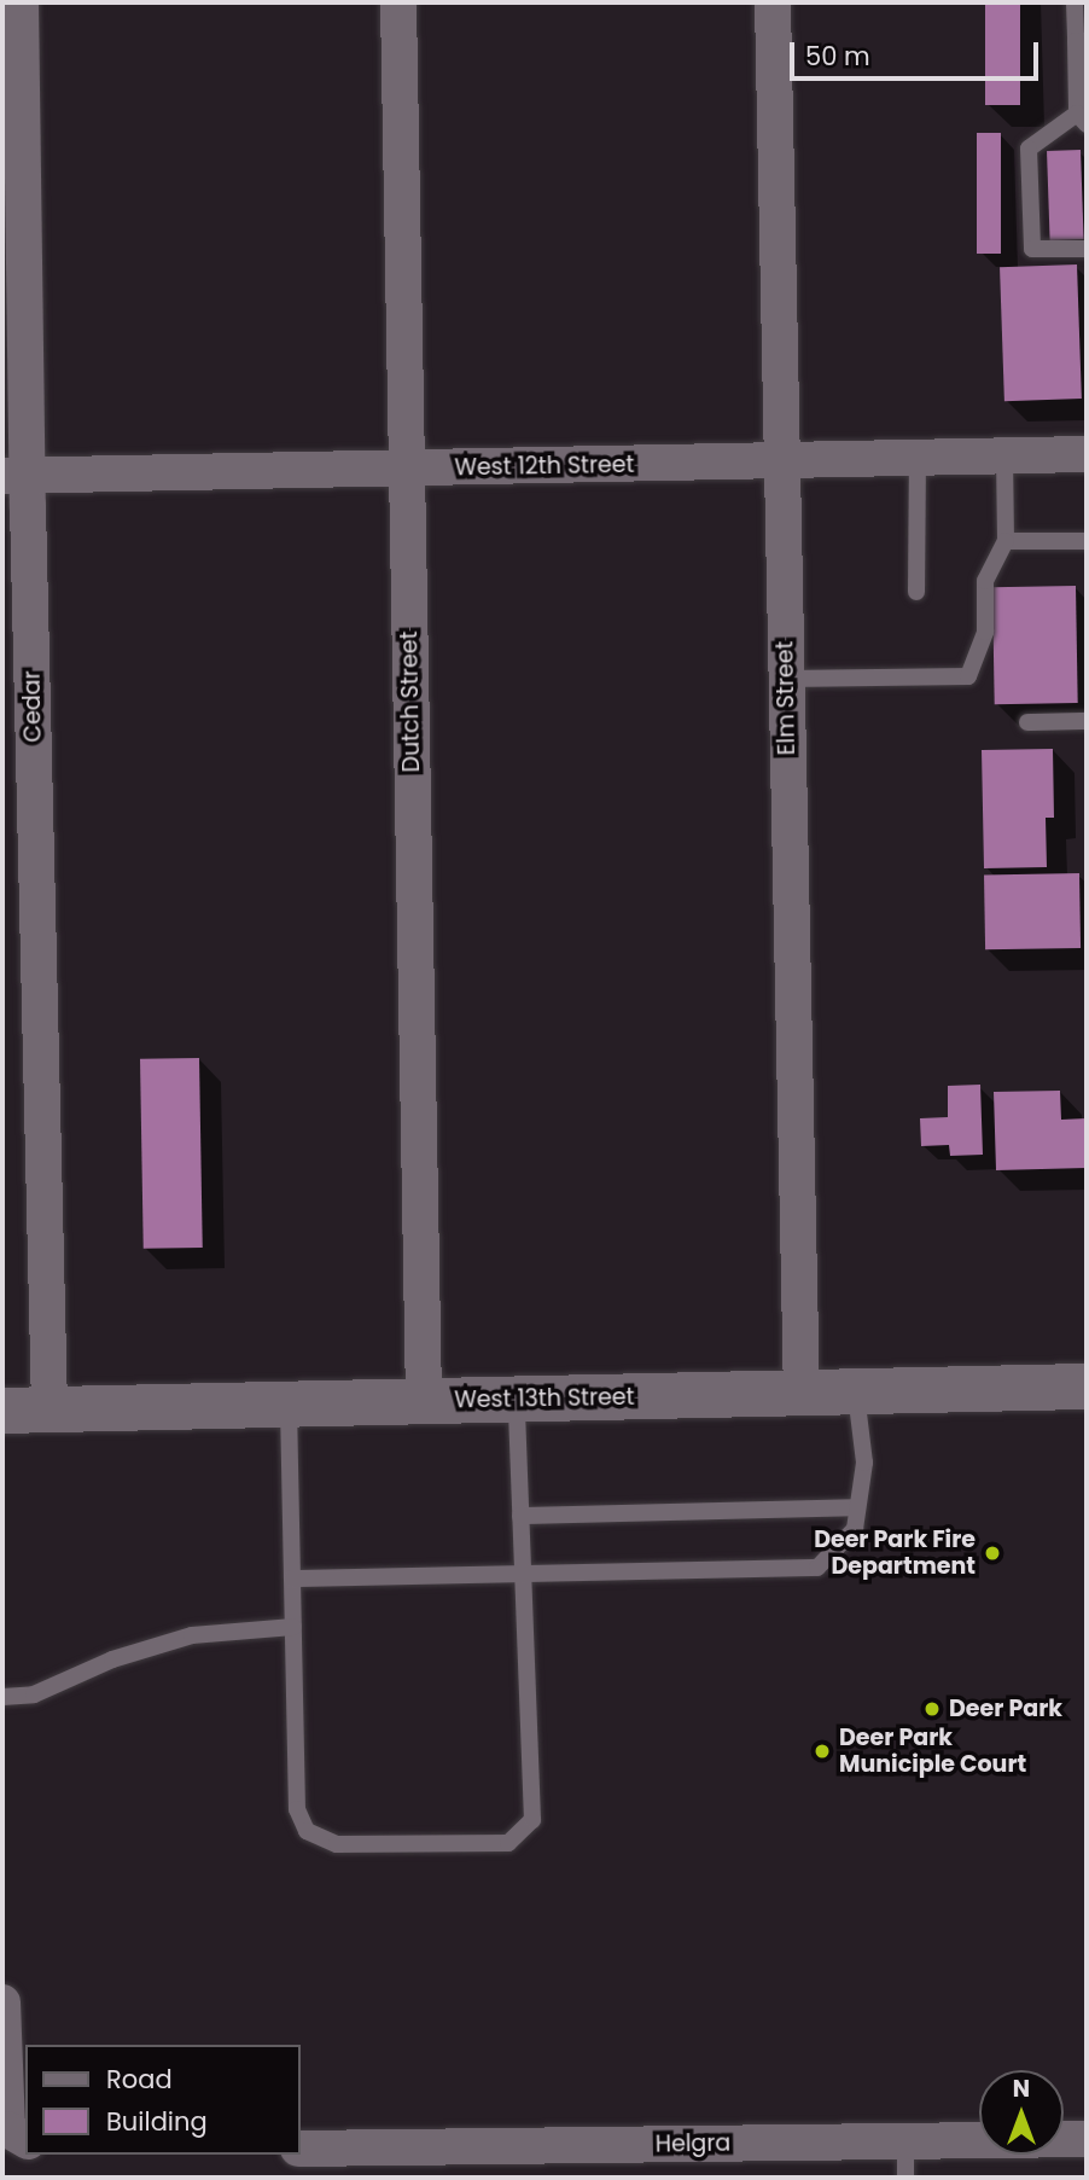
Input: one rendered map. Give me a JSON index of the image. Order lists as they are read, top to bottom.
{
  "streets": {
    "main road": ["West 13th Street"],
    "street": [
      "West 12th Street",
      "Elm Street",
      "Dutch Street",
      "Cedar",
      "Helgra"
    ]
  },
  "crossings": [
    ["West 12th Street", "Elm Street"],
    ["West 12th Street", "Dutch Street"],
    ["West 12th Street", "Cedar"],
    ["Elm Street", "West 13th Street"],
    ["Dutch Street", "West 13th Street"],
    ["Cedar", "West 13th Street"]
  ],
  "places": ["Deer Park Fire Department", "Deer Park", "Deer Park Municiple Court"],
  "legend": ["Road", "Building"],
  "scale_bar": "50 m",
  "north": "top"
}
